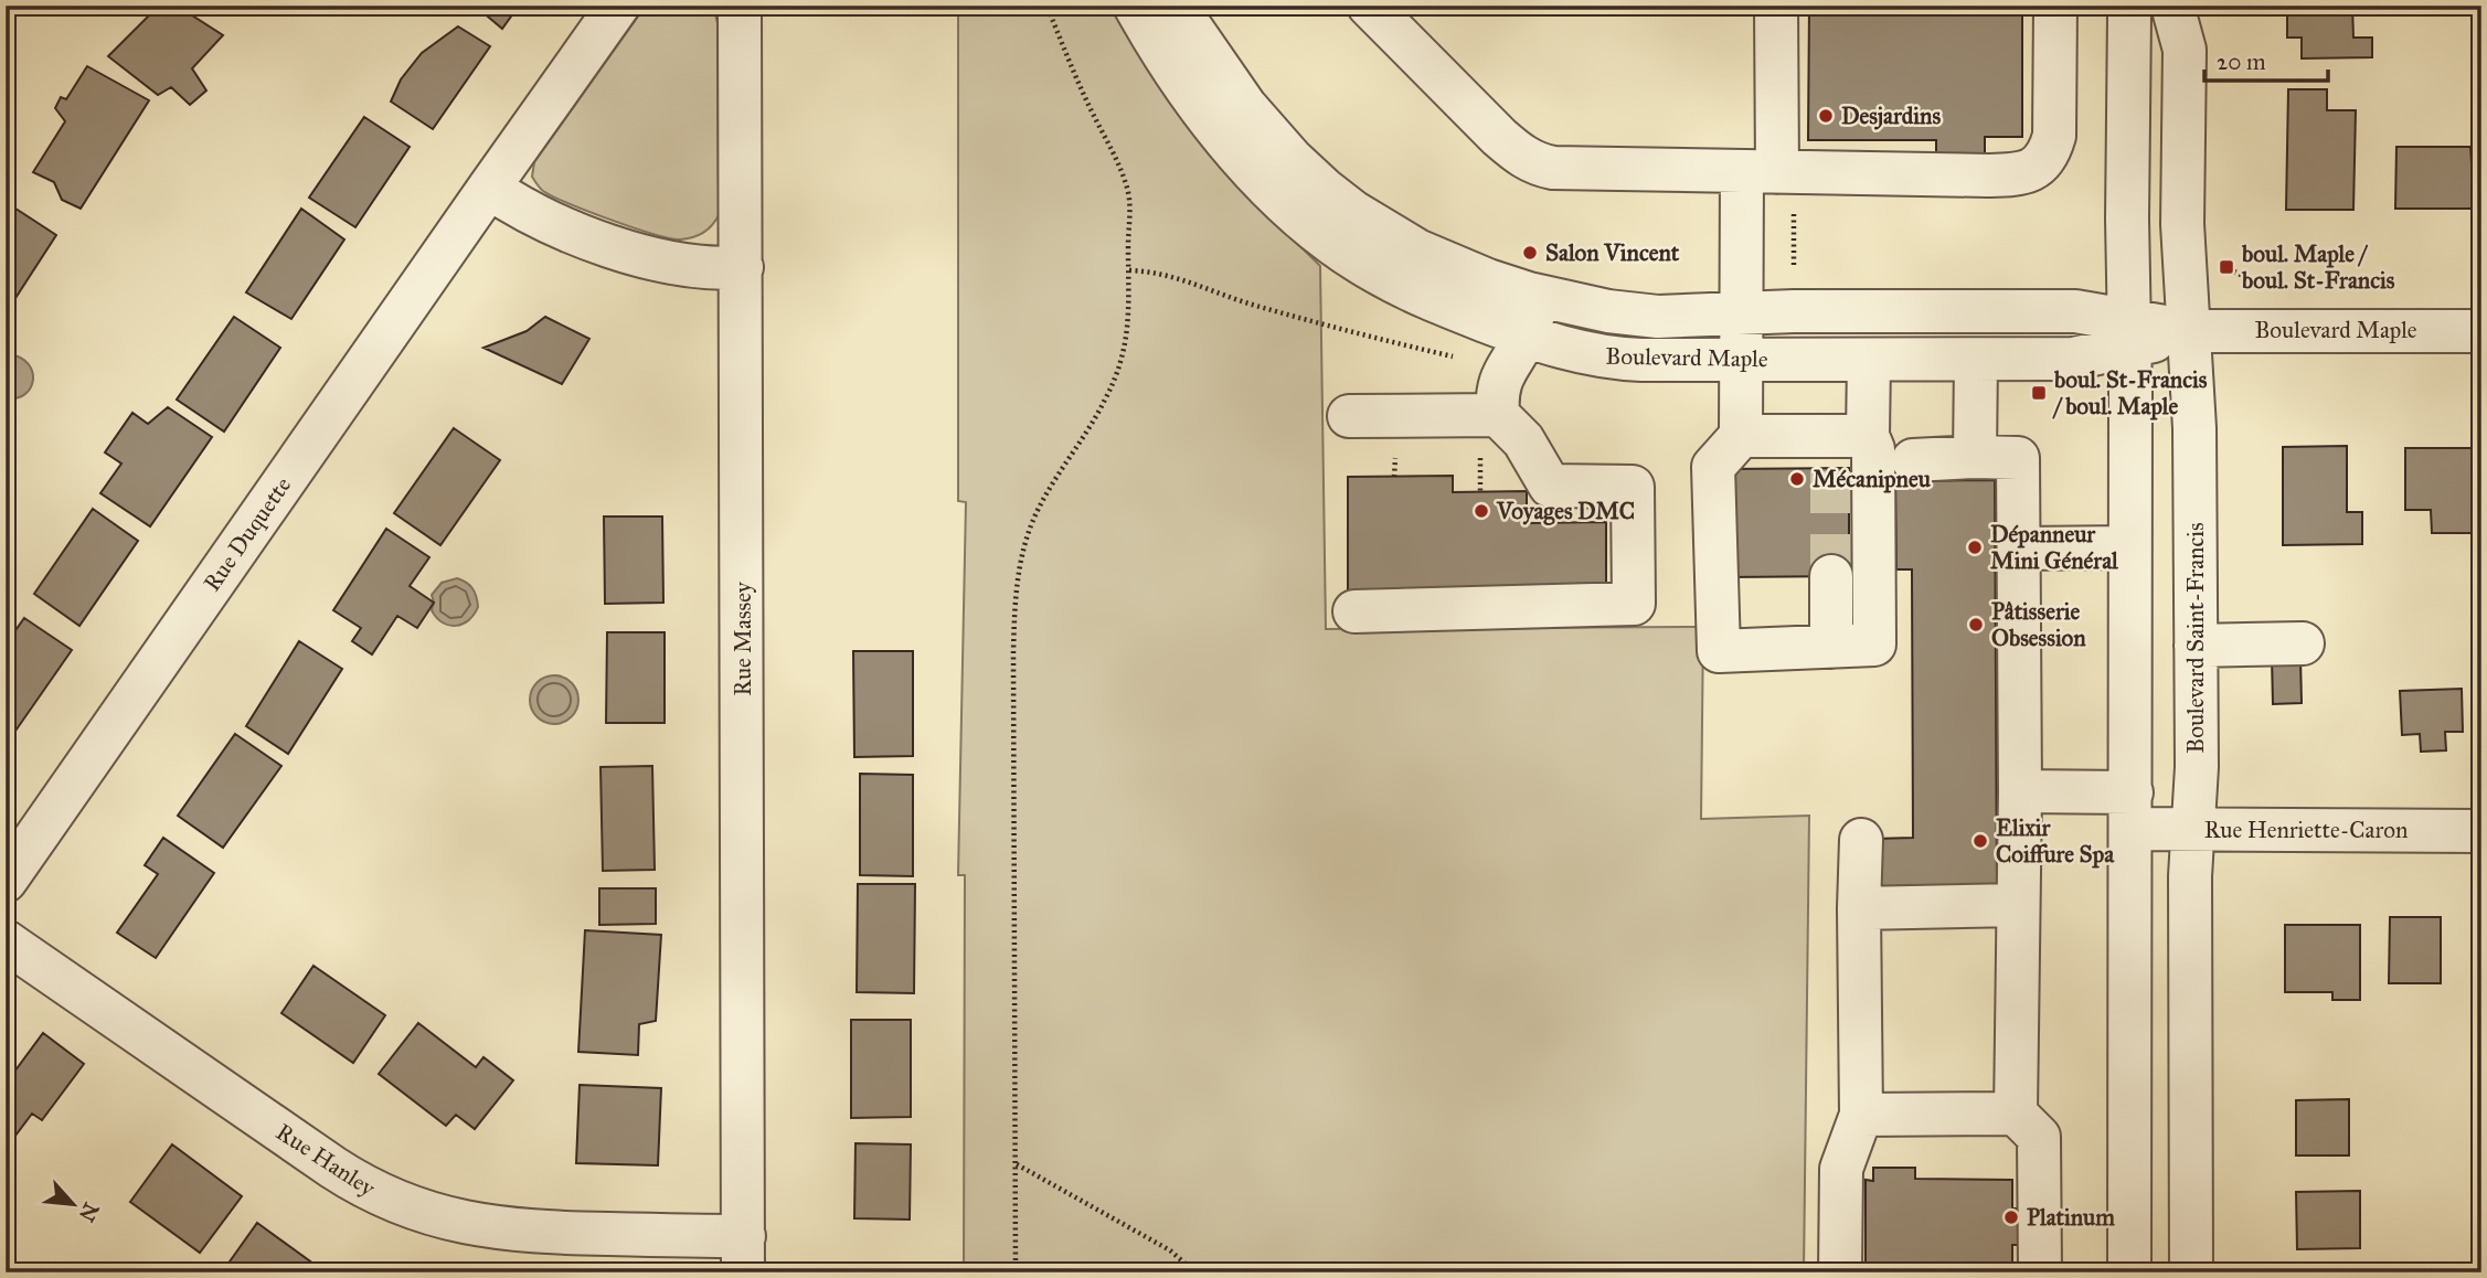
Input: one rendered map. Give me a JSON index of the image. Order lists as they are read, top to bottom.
{
  "streets": {
    "street": [
      "Boulevard Maple",
      "Rue Duquette",
      "Boulevard Saint-Francis",
      "Rue Massey",
      "Rue Henriette-Caron",
      "Rue Hanley"
    ]
  },
  "crossings": [
    ["Boulevard Maple", "Boulevard Saint-Francis"],
    ["Boulevard Saint-Francis", "Rue Henriette-Caron"],
    ["Rue Massey", "Rue Hanley"]
  ],
  "places": {
    "other": [
      "Desjardins",
      "Salon Vincent",
      "Mécanipneu",
      "Voyages DMC",
      "Dépanneur Mini Général",
      "Pâtisserie Obsession",
      "Elixir Coiffure Spa",
      "Platinum"
    ],
    "transit": ["boul. Maple / boul. St-Francis", "boul. St-Francis / boul. Maple"]
  },
  "scale_bar": "20 m",
  "north": "bottom right"
}
